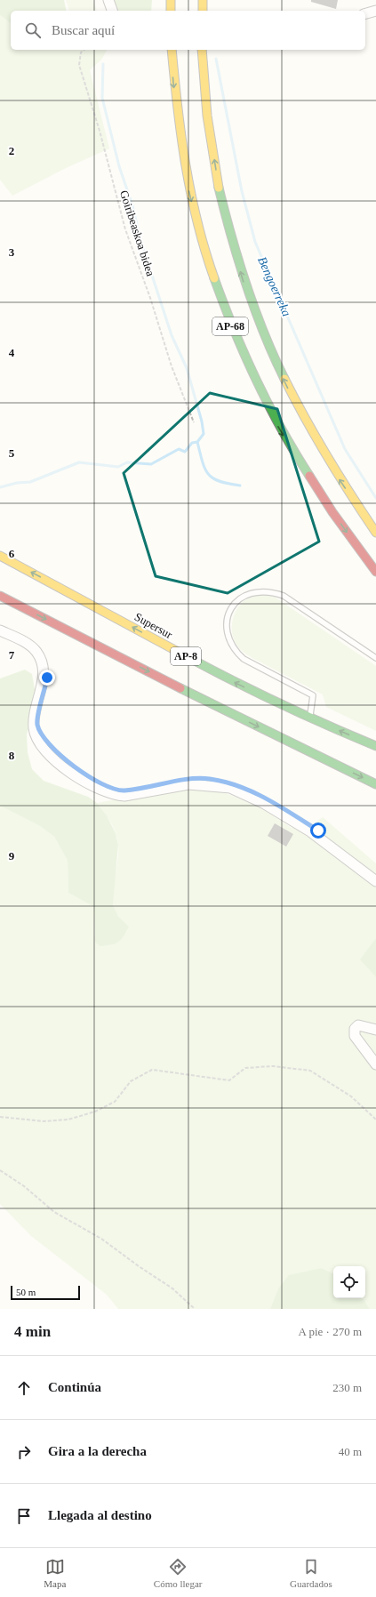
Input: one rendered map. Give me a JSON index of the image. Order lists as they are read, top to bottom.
{
  "streets": {
    "highway": ["AP-68", "Supersur", "AP-8"],
    "path": ["Goiribeaskoa bidea"]
  },
  "water": ["Bengoerreka"],
  "scale_bar": "50 m",
  "page": {
    "search": "Buscar aquí",
    "scale": "50 m",
    "heading": ["4 min", "A pie · 270 m"],
    "list": [
      ["Continúa", "230 m"],
      ["Gira a la derecha", "40 m"],
      "Llegada al destino"
    ],
    "nav": ["Mapa", "Cómo llegar", "Guardados"]
  },
  "grid": {
    "rows": [
      "2",
      "3",
      "4",
      "5",
      "6",
      "7",
      "8",
      "9"
    ]
  }
}
